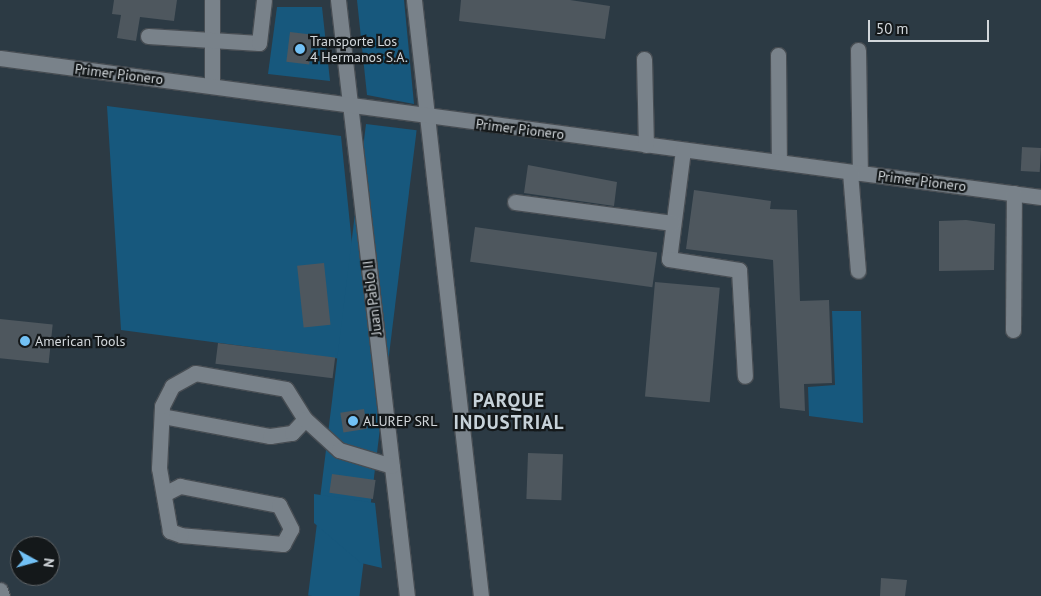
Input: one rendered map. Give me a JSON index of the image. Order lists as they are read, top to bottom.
{
  "streets": {
    "street": ["Primer Pionero", "Juan Pablo II"]
  },
  "crossings": [
    ["Primer Pionero", "Juan Pablo II"]
  ],
  "districts": ["PARQUE INDUSTRIAL"],
  "places": ["Transporte Los 4 Hermanos S.A.", "American Tools", "ALUREP SRL"],
  "scale_bar": "50 m",
  "north": "right"
}
